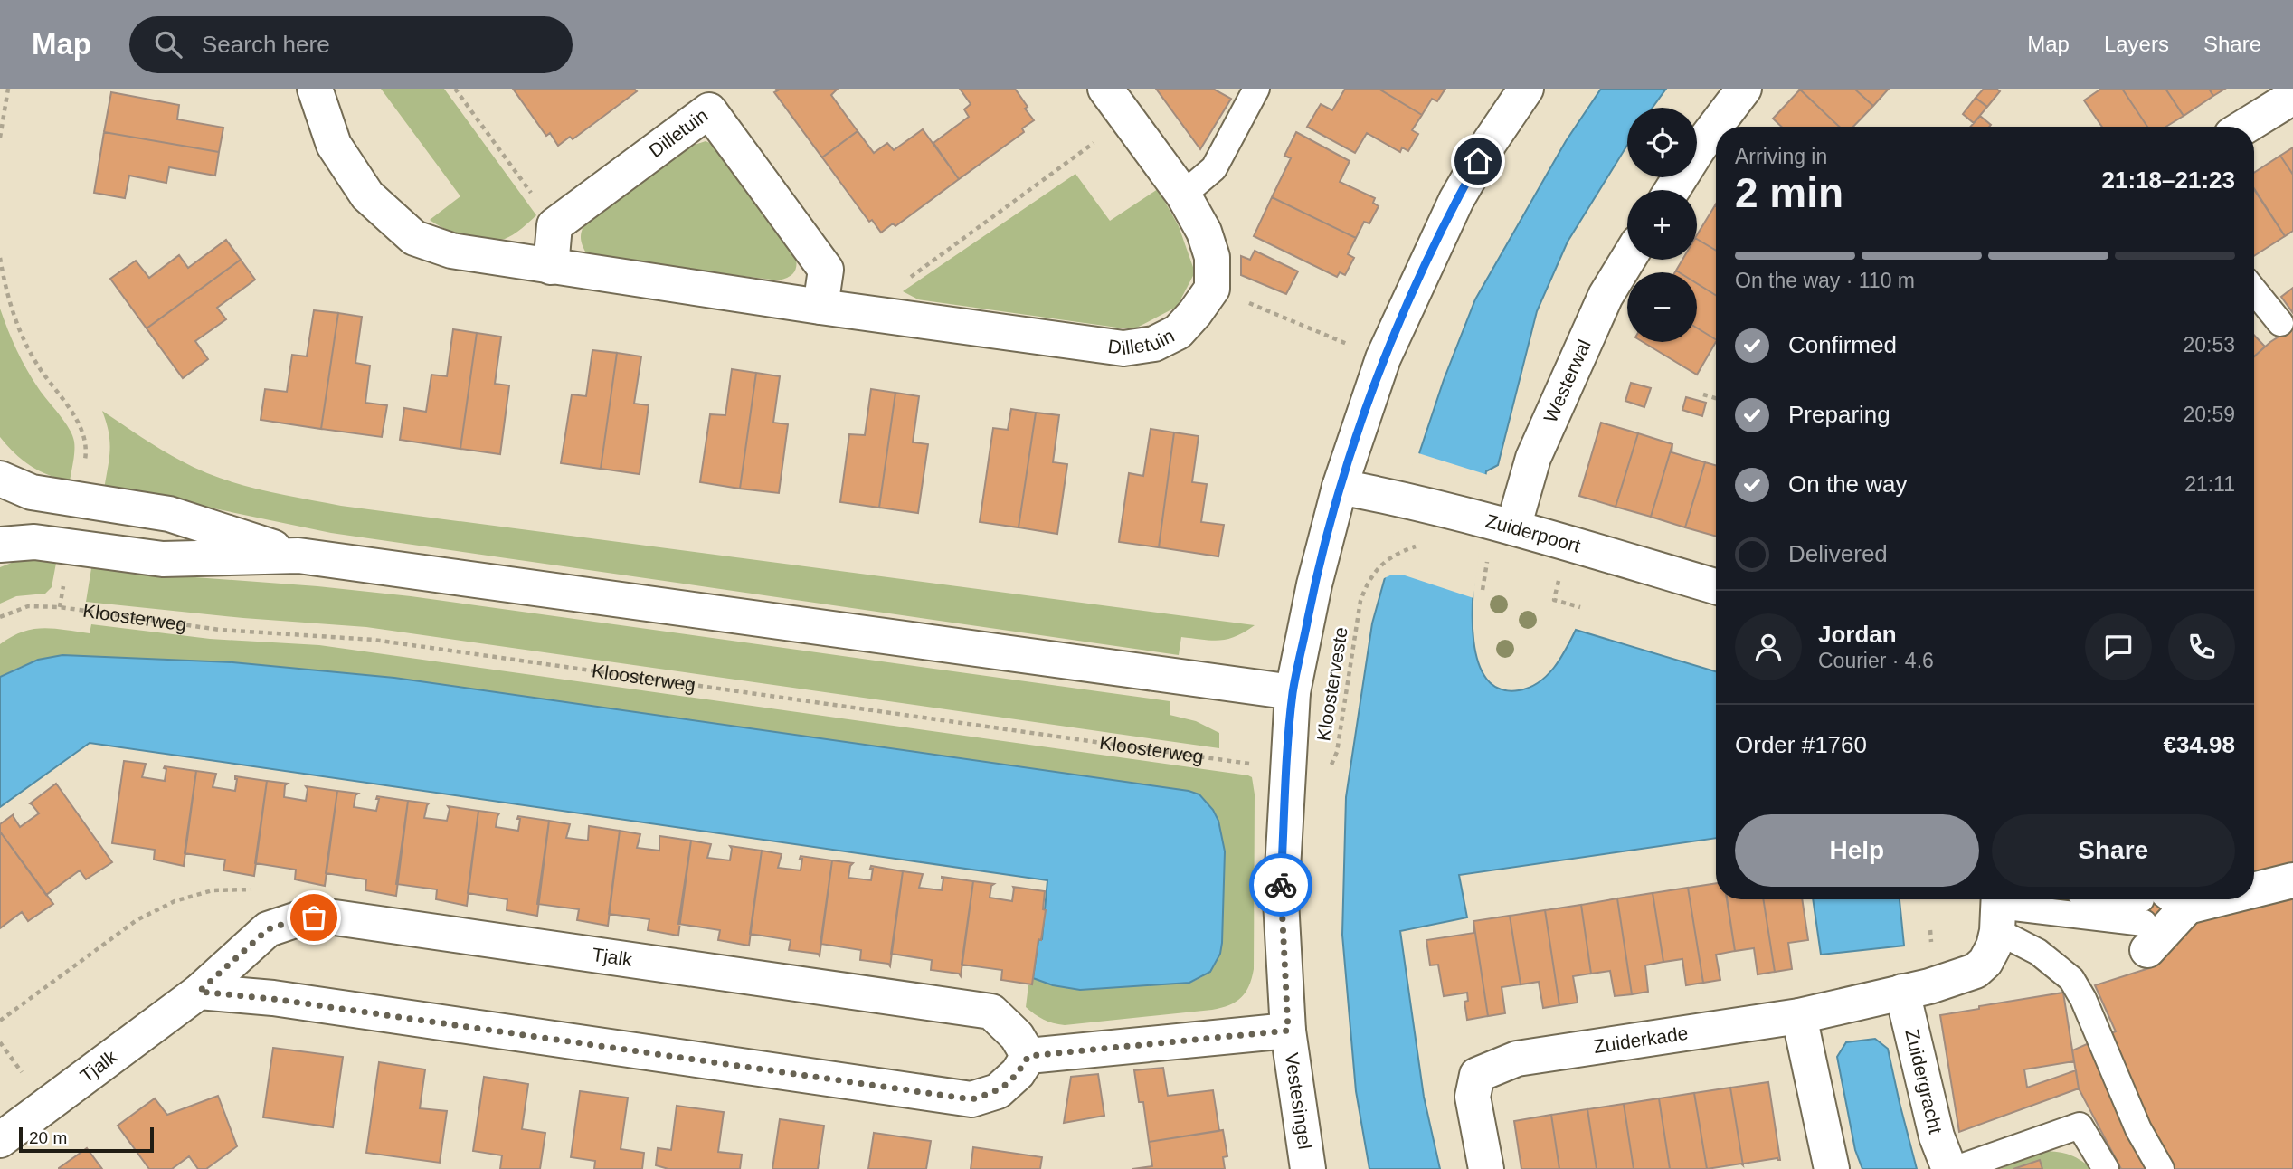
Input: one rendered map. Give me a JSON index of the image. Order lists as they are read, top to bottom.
{
  "streets": {
    "street": [
      "Dilletuin",
      "Westerwal",
      "Zuiderpoort",
      "Tjalk",
      "Zuiderkade",
      "Zuidergracht",
      "Vestesingel"
    ],
    "path": ["Kloosterweg", "Kloosterveste"]
  },
  "crossings": [
    ["Westerwal", "Zuiderpoort"],
    ["Zuiderpoort", "Vestesingel"],
    ["Kloosterweg", "Kloosterveste"],
    ["Kloosterweg", "Vestesingel"],
    ["Kloosterveste", "Vestesingel"],
    ["Zuiderkade", "Zuidergracht"]
  ],
  "scale_bar": "20 m",
  "page": {
    "header": "Map",
    "search": "Search here",
    "nav": ["Map", "Layers", "Share"],
    "map_buttons": ["+", "−"],
    "heading": ["2 min", "Arriving in", "21:18–21:23"],
    "panel": [
      "Jordan",
      "Courier · 4.6",
      "Order #1760",
      "€34.98"
    ],
    "bar": "On the way · 110 m",
    "list": [
      ["Confirmed", "20:53"],
      ["Preparing", "20:59"],
      ["On the way", "21:11"],
      "Delivered"
    ],
    "buttons": ["Help", "Share"],
    "scale": "20 m"
  }
}
